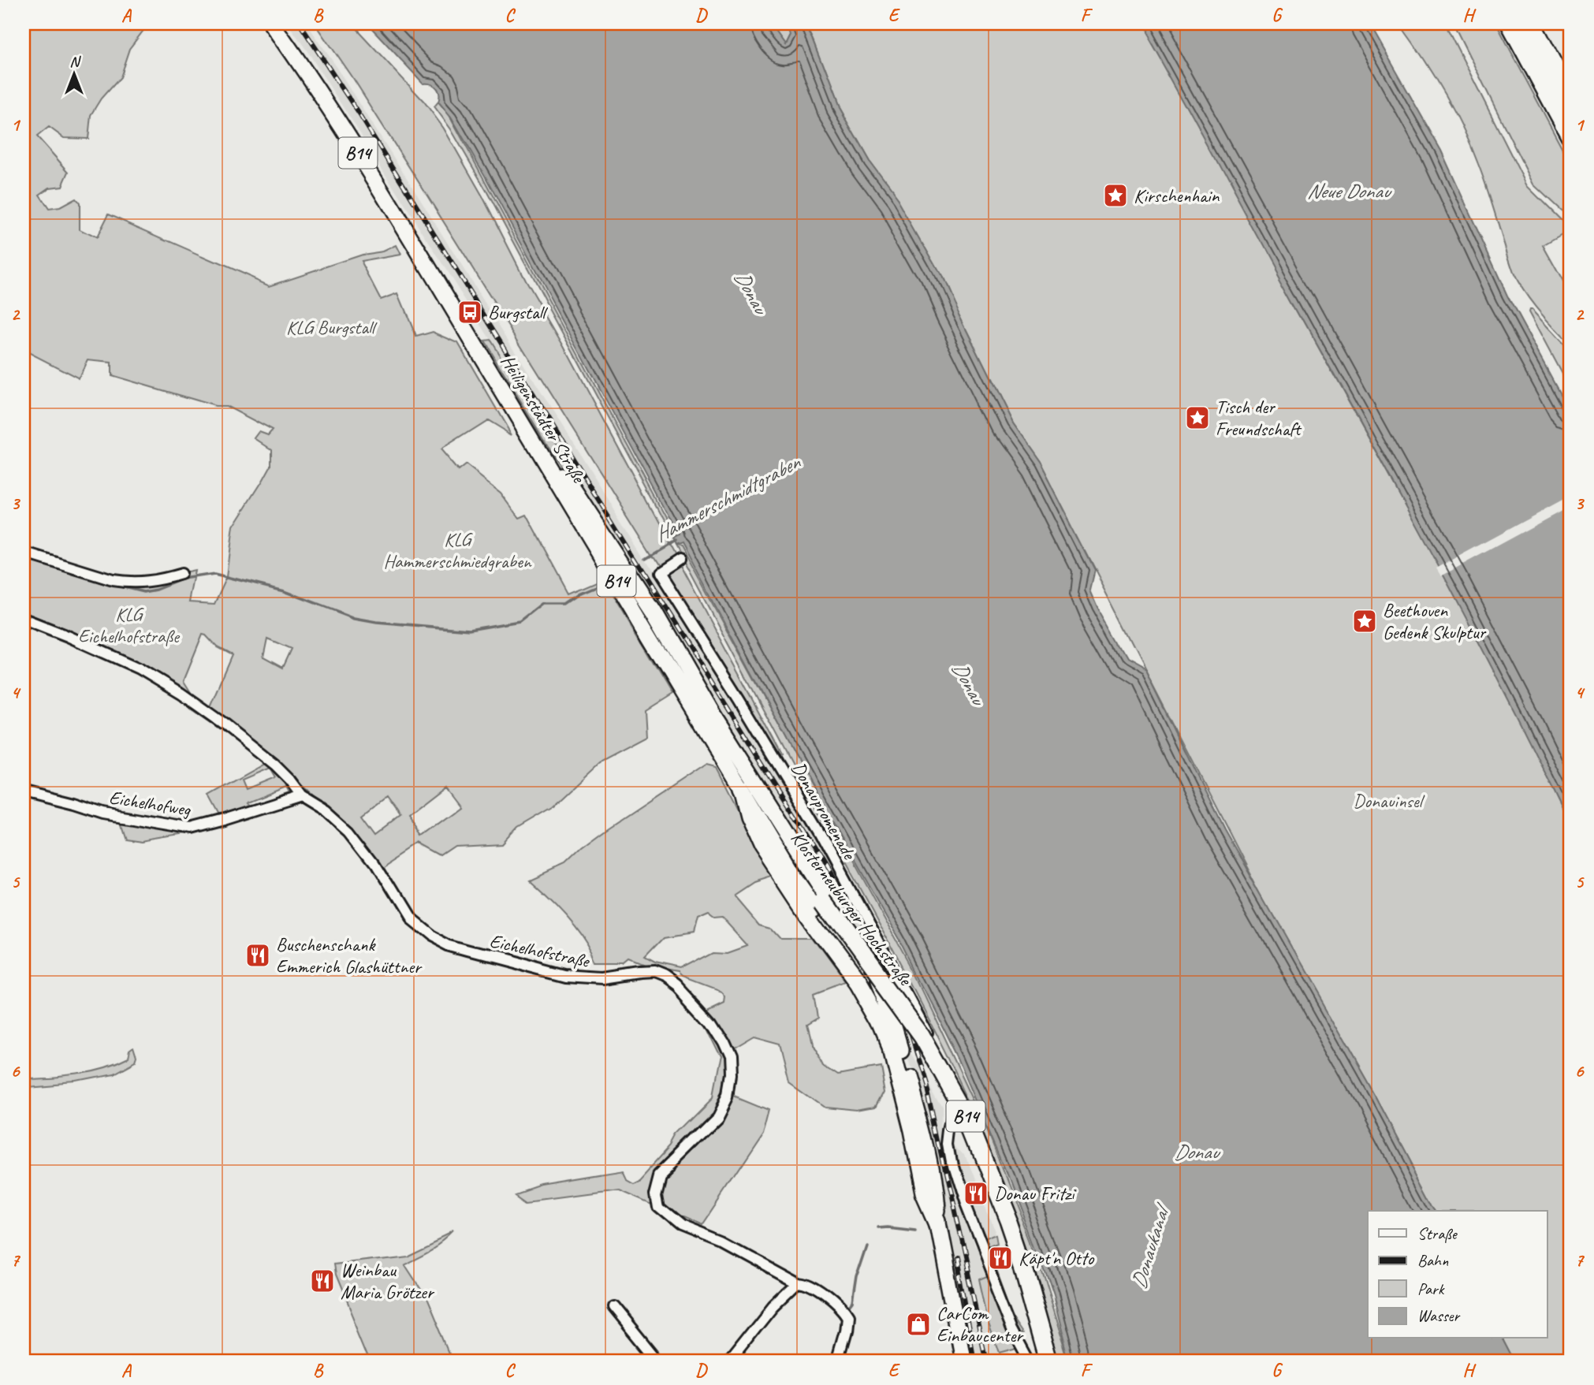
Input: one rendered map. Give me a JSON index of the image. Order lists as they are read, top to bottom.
{
  "streets": {
    "highway": ["B14", "Heiligenstädter Straße", "Klosterneuburger Hochstraße"],
    "street": ["Eichelhofweg", "Donaupromenade", "Eichelhofstraße"]
  },
  "crossings": [
    ["Heiligenstädter Straße", "Klosterneuburger Hochstraße"],
    ["Eichelhofweg", "Eichelhofstraße"]
  ],
  "water": [
    "Neue Donau",
    "Donau",
    "Hammerschmidtgraben",
    "Donaukanal"
  ],
  "parks": [
    "KLG Burgstall",
    "KLG Hammerschmiedgraben",
    "KLG Eichelhofstraße",
    "Donauinsel"
  ],
  "places": {
    "place": ["Kirschenhain", "Tisch der Freundschaft", "Beethoven Gedenk Skulptur"],
    "bus stop": ["Burgstall"],
    "restaurant": [
      "Buschenschank Emmerich Glashüttner",
      "Donau Fritzi",
      "Käpt'n Otto",
      "Weinbau Maria Grötzer"
    ],
    "shop": ["CarCom Einbaucenter"]
  },
  "legend": [
    "Straße",
    "Bahn",
    "Park",
    "Wasser"
  ],
  "north": "top",
  "grid": {
    "columns": [
      "A",
      "B",
      "C",
      "D",
      "E",
      "F",
      "G",
      "H"
    ],
    "rows": [
      "1",
      "2",
      "3",
      "4",
      "5",
      "6",
      "7"
    ]
  }
}
